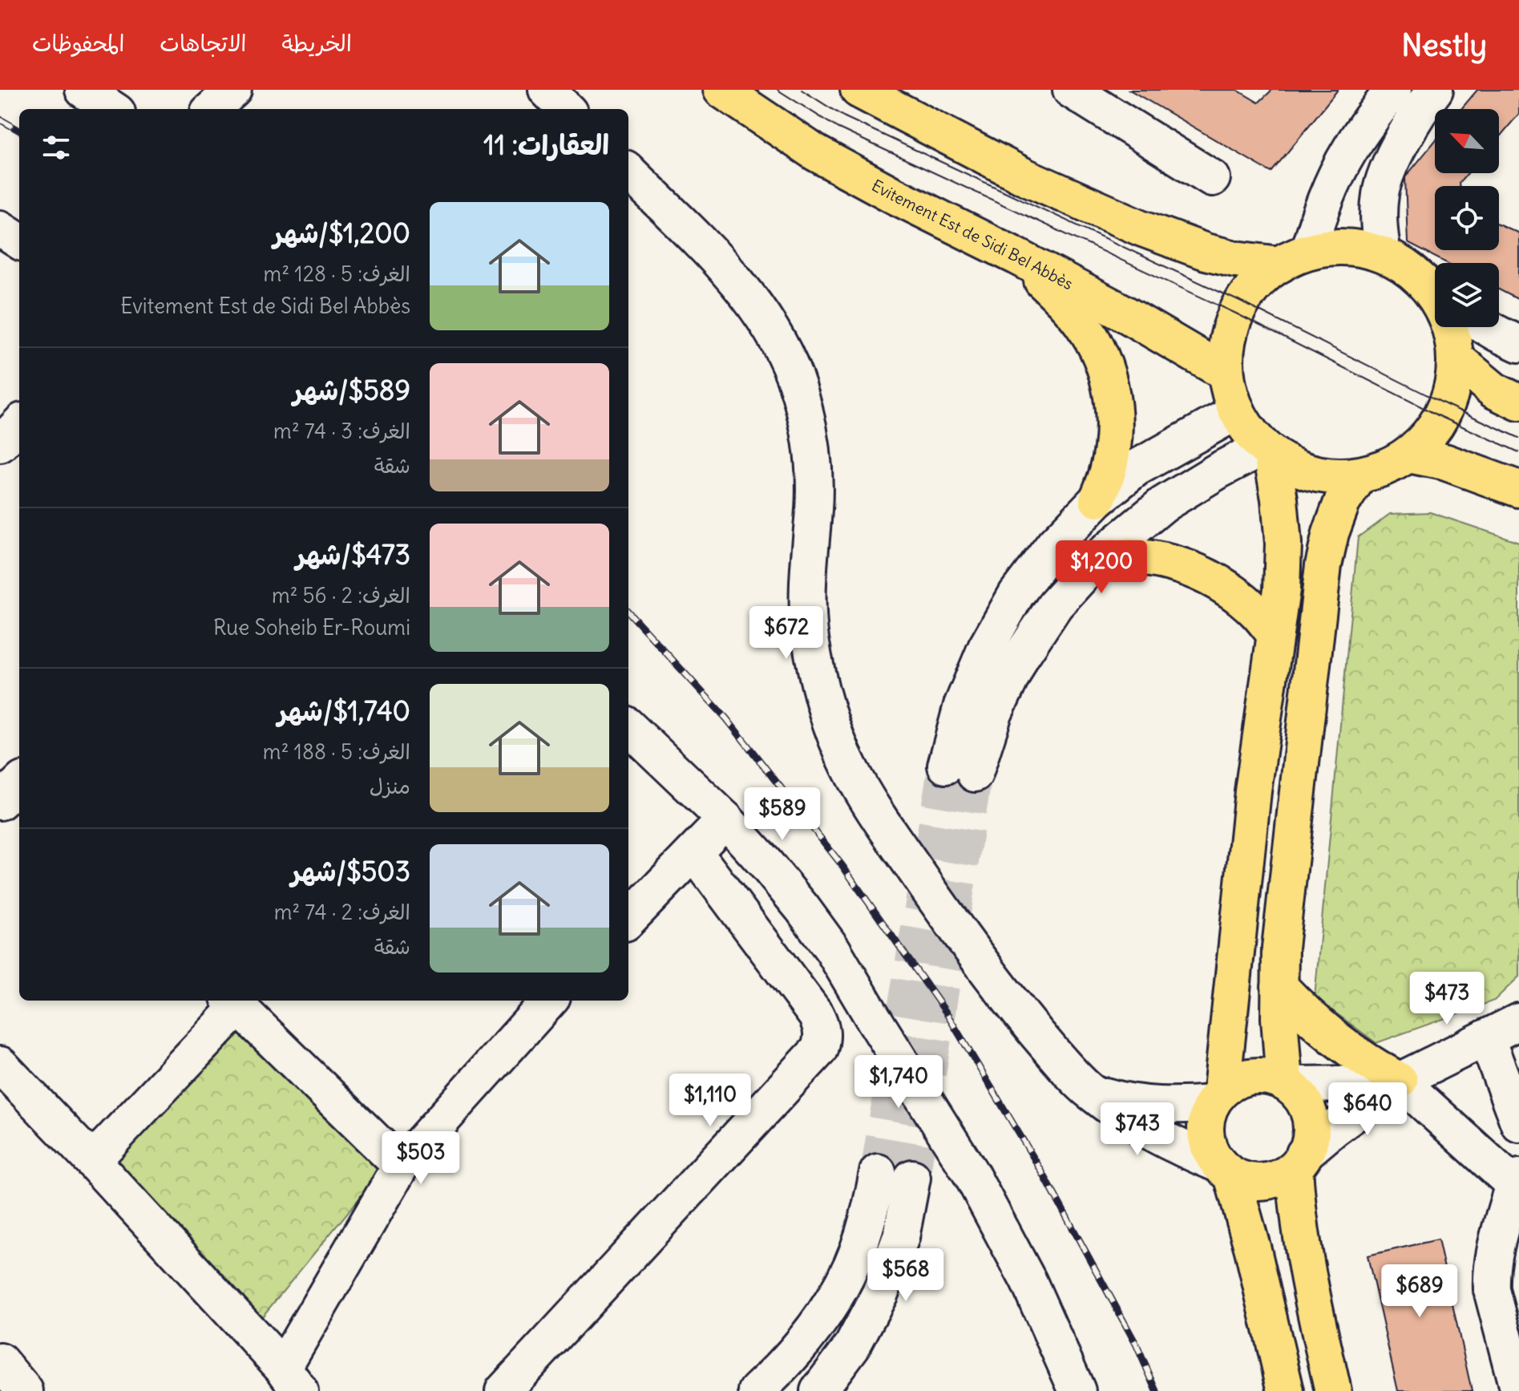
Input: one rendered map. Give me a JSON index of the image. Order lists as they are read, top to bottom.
{
  "streets": {
    "main road": ["Evitement Est de Sidi Bel Abbès"]
  },
  "north": "top left",
  "page": {
    "header": "Nestly",
    "nav": ["الخريطة", "الاتجاهات", "المحفوظات"],
    "heading": "العقارات: 11",
    "list": [
      {
        "name": "$1,200/شهر",
        "note": "الغرف: 5 · 128 m² · Evitement Est de Sidi Bel Abbès"
      },
      {
        "name": "$589/شهر",
        "note": "الغرف: 3 · 74 m² · شقة"
      },
      {
        "name": "$473/شهر",
        "note": "الغرف: 2 · 56 m² · Rue Soheib Er-Roumi"
      },
      {
        "name": "$1,740/شهر",
        "note": "الغرف: 5 · 188 m² · منزل"
      },
      {
        "name": "$503/شهر",
        "note": "الغرف: 2 · 74 m² · شقة"
      }
    ],
    "price": [
      "$1,200",
      "$672",
      "$589",
      "$473",
      "$1,740",
      "$1,110",
      "$640",
      "$743",
      "$503",
      "$568",
      "$689"
    ]
  }
}
